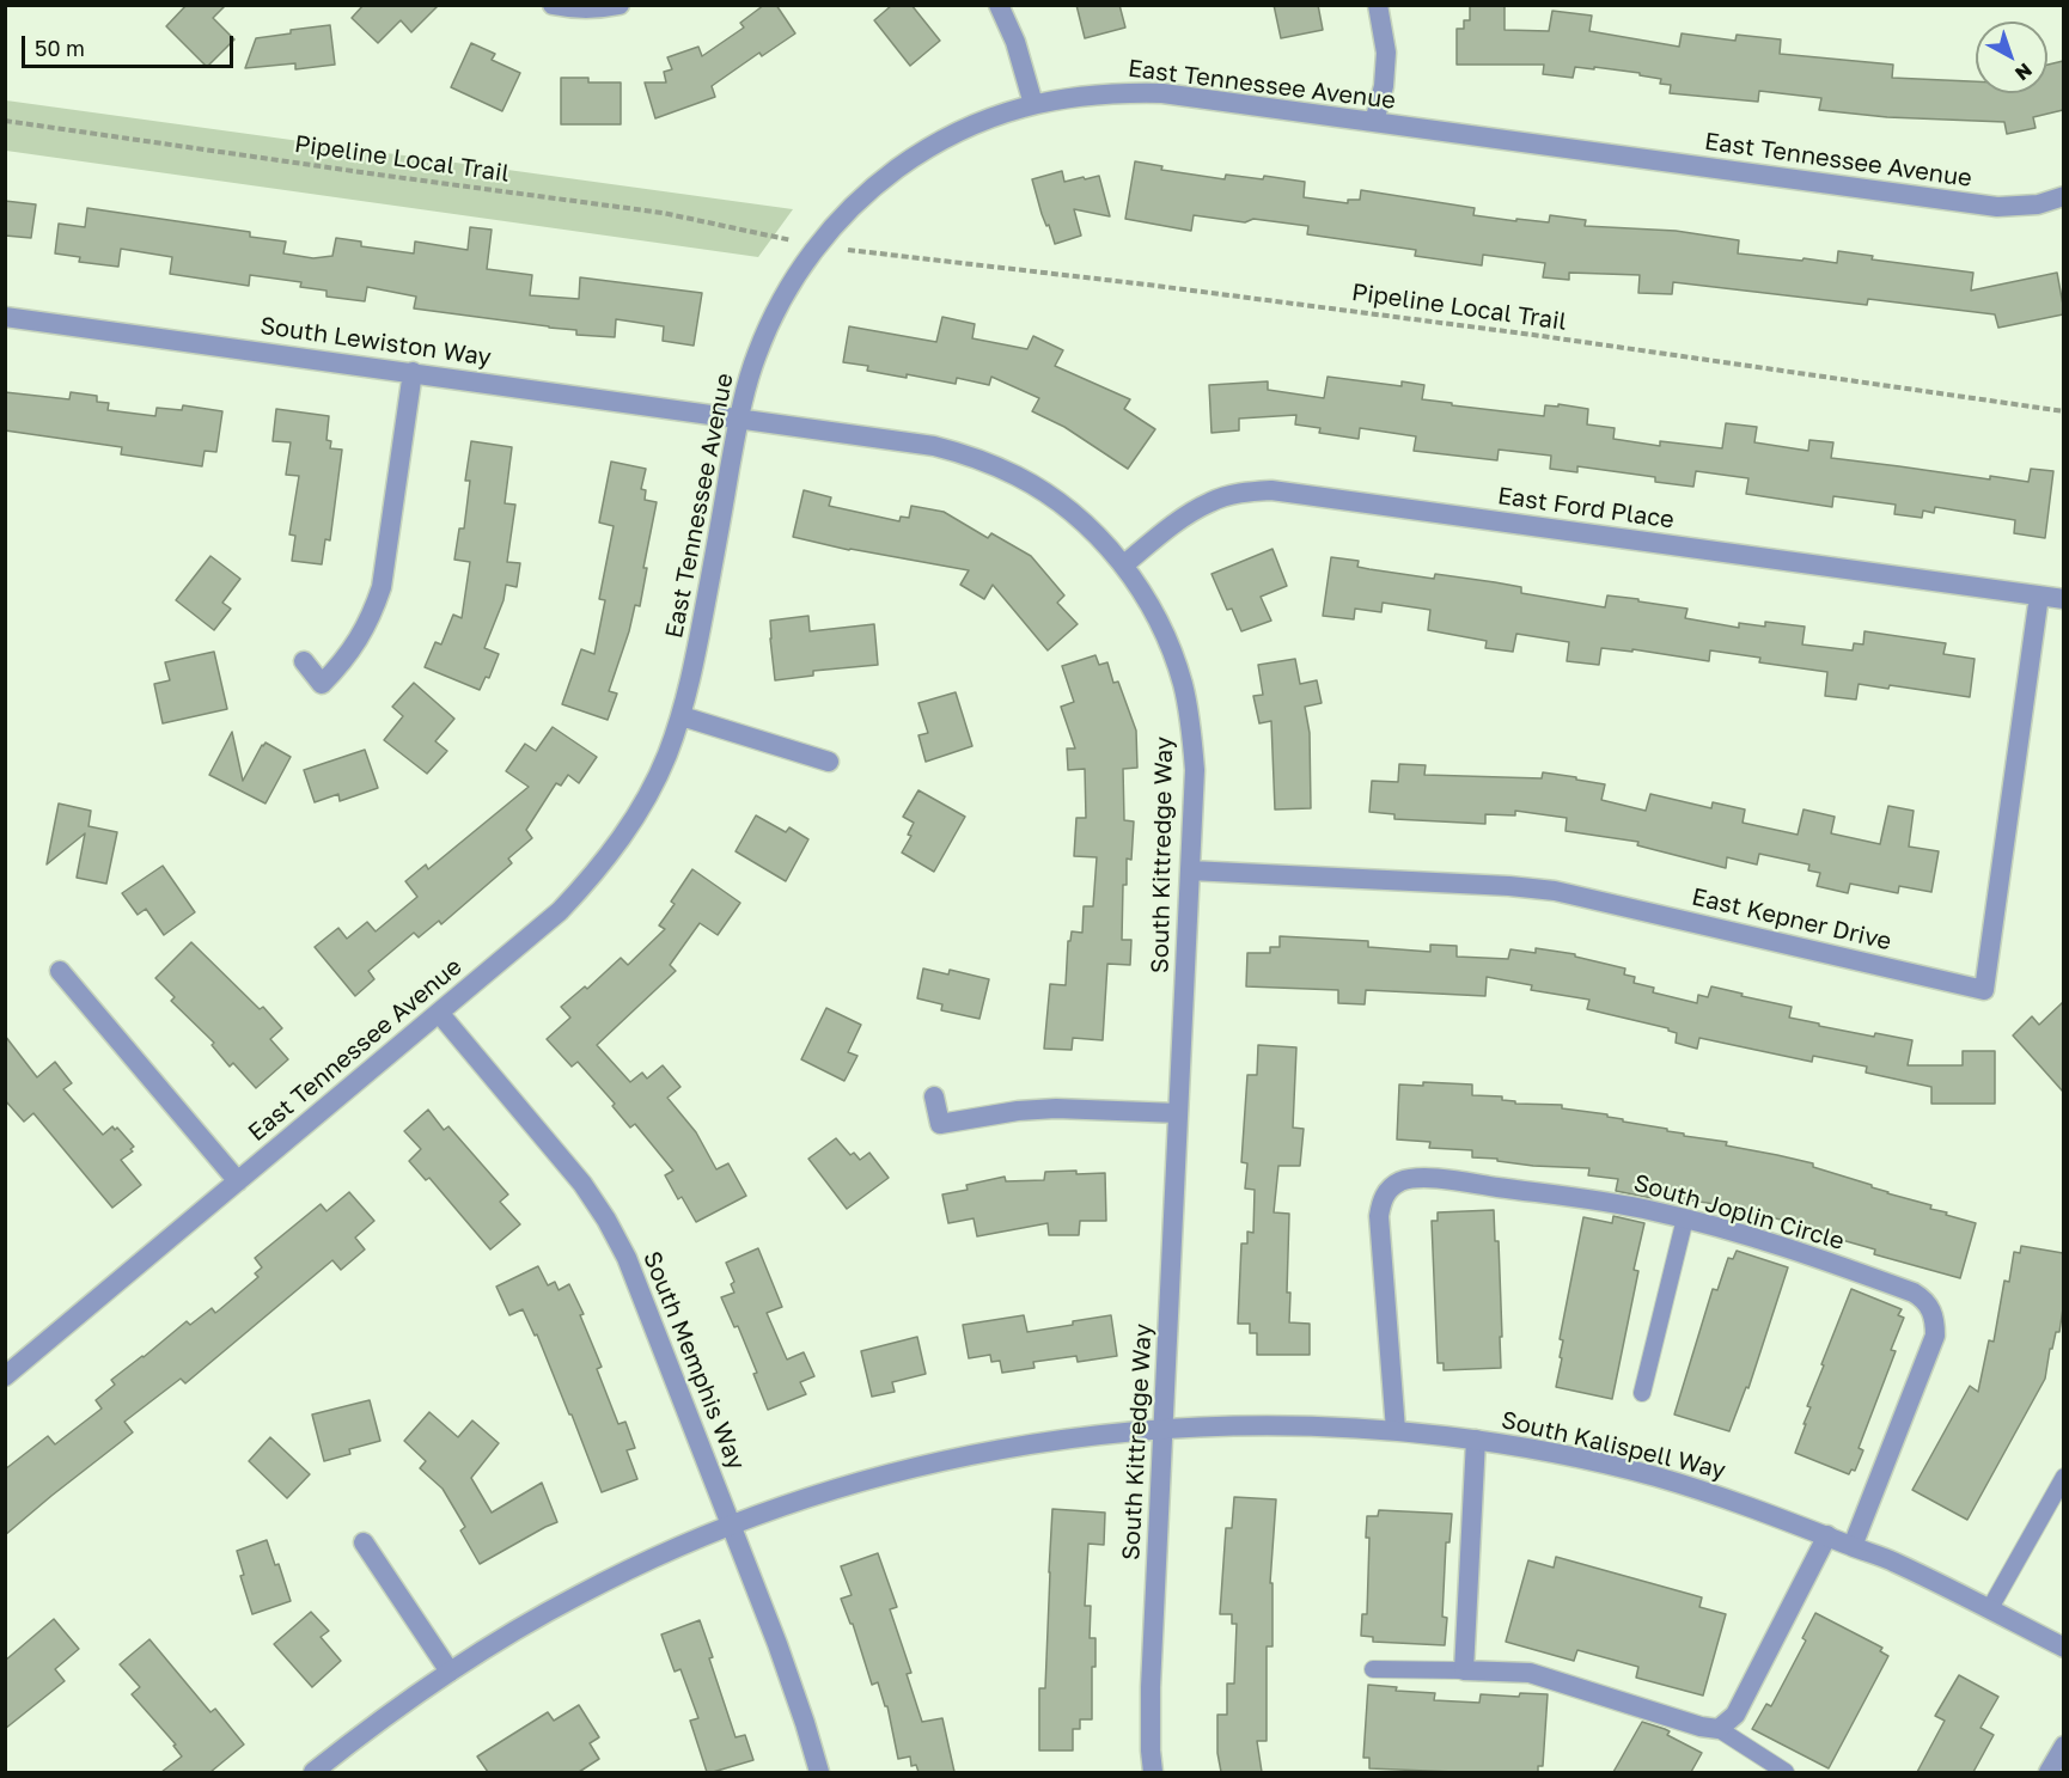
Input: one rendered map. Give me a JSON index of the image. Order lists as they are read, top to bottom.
{
  "streets": {
    "street": [
      "East Tennessee Avenue",
      "South Lewiston Way",
      "East Ford Place",
      "South Kittredge Way",
      "East Kepner Drive",
      "South Joplin Circle",
      "South Memphis Way",
      "South Kalispell Way"
    ],
    "path": ["Pipeline Local Trail"]
  },
  "crossings": [
    ["East Tennessee Avenue", "South Lewiston Way"],
    ["East Tennessee Avenue", "South Kittredge Way"],
    ["East Tennessee Avenue", "South Memphis Way"],
    ["South Lewiston Way", "South Kittredge Way"],
    ["East Ford Place", "South Kittredge Way"],
    ["East Ford Place", "East Kepner Drive"],
    ["South Kittredge Way", "East Kepner Drive"],
    ["South Kittredge Way", "South Kalispell Way"],
    ["South Joplin Circle", "South Kalispell Way"],
    ["South Memphis Way", "South Kalispell Way"]
  ],
  "scale_bar": "50 m",
  "north": "bottom right"
}
